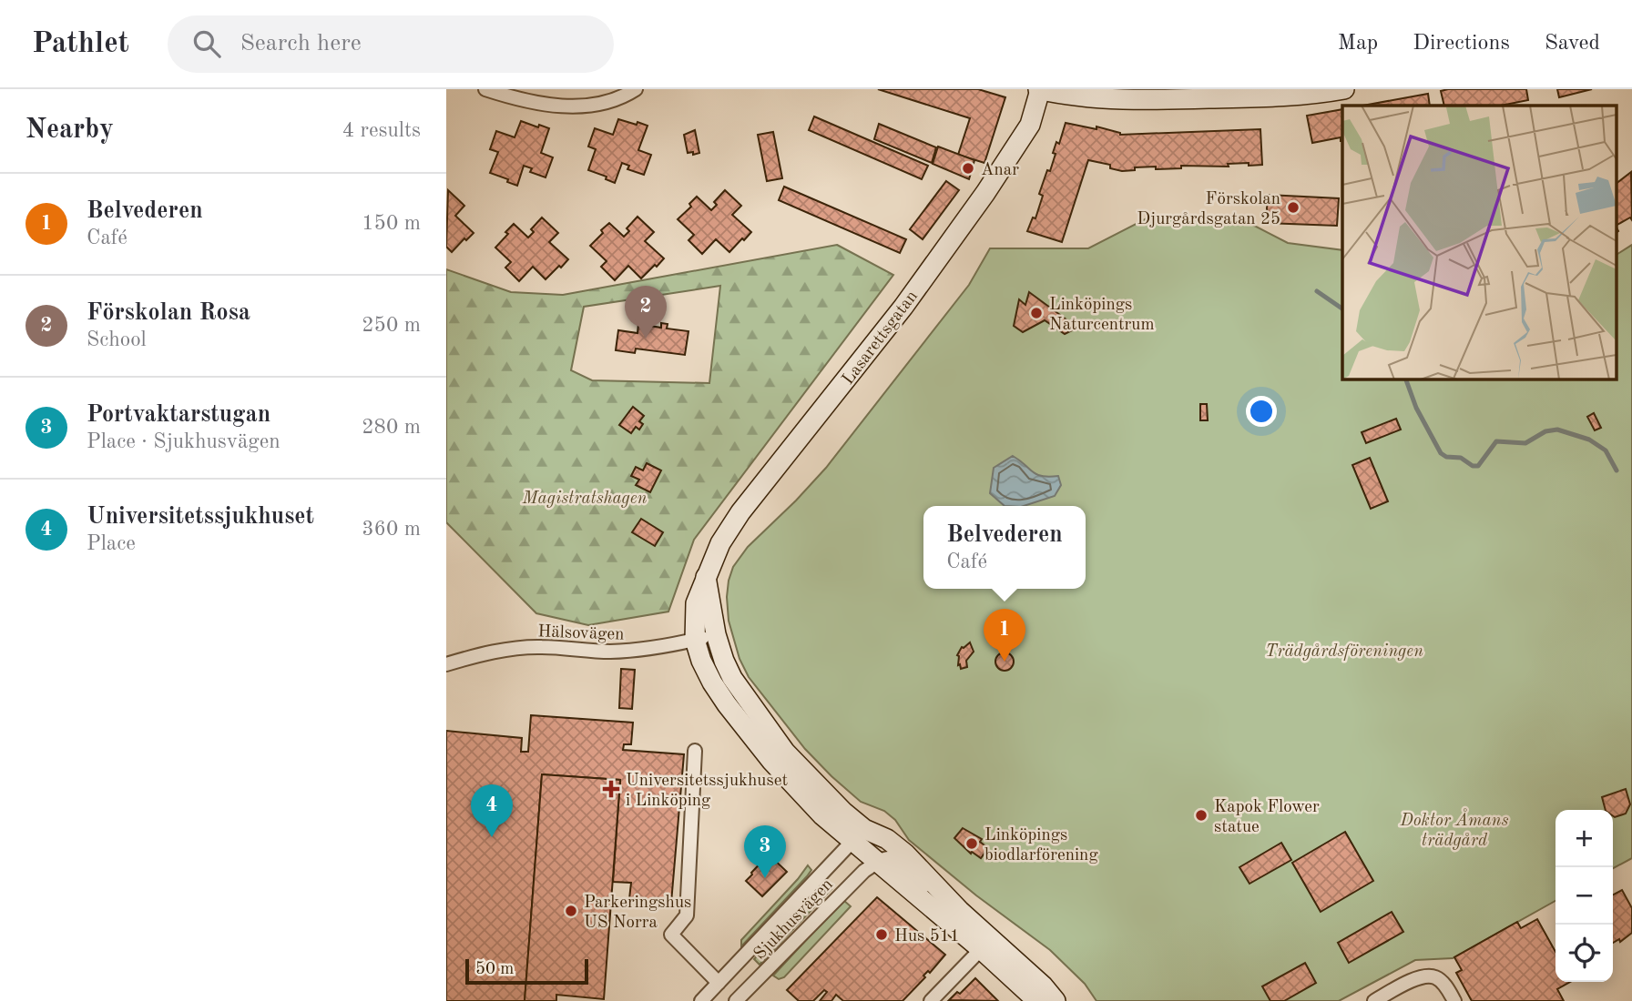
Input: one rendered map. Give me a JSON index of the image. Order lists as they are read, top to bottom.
{
  "streets": {
    "main road": ["Lasarettsgatan"],
    "street": ["Hälsovägen", "Sjukhusvägen"]
  },
  "crossings": [
    ["Lasarettsgatan", "Hälsovägen"],
    ["Lasarettsgatan", "Sjukhusvägen"]
  ],
  "parks": ["Magistratshagen", "Trädgårdsföreningen", "Doktor Åmans trädgård"],
  "places": {
    "other": [
      "Anar",
      "Förskolan Djurgårdsgatan 25",
      "Linköpings Naturcentrum",
      "Kapok Flower statue",
      "Linköpings biodlarförening",
      "Parkeringshus US Norra",
      "Hus 511"
    ],
    "health": ["Universitetssjukhuset i Linköping"]
  },
  "scale_bar": "50 m",
  "page": {
    "header": "Pathlet",
    "search": "Search here",
    "nav": ["Map", "Directions", "Saved"],
    "heading": ["Nearby", "4 results"],
    "list": [
      {
        "mark": "1",
        "name": "Belvederen",
        "note": "Café",
        "value": "150 m"
      },
      {
        "mark": "2",
        "name": "Förskolan Rosa",
        "note": "School",
        "value": "250 m"
      },
      {
        "mark": "3",
        "name": "Portvaktarstugan",
        "note": "Place · Sjukhusvägen",
        "value": "280 m"
      },
      {
        "mark": "4",
        "name": "Universitetssjukhuset",
        "note": "Place",
        "value": "360 m"
      }
    ],
    "pins": [
      "2",
      "1",
      "4",
      "3"
    ],
    "popup": ["Belvederen", "Café"],
    "map_buttons": ["+", "−"],
    "scale": "50 m"
  }
}
